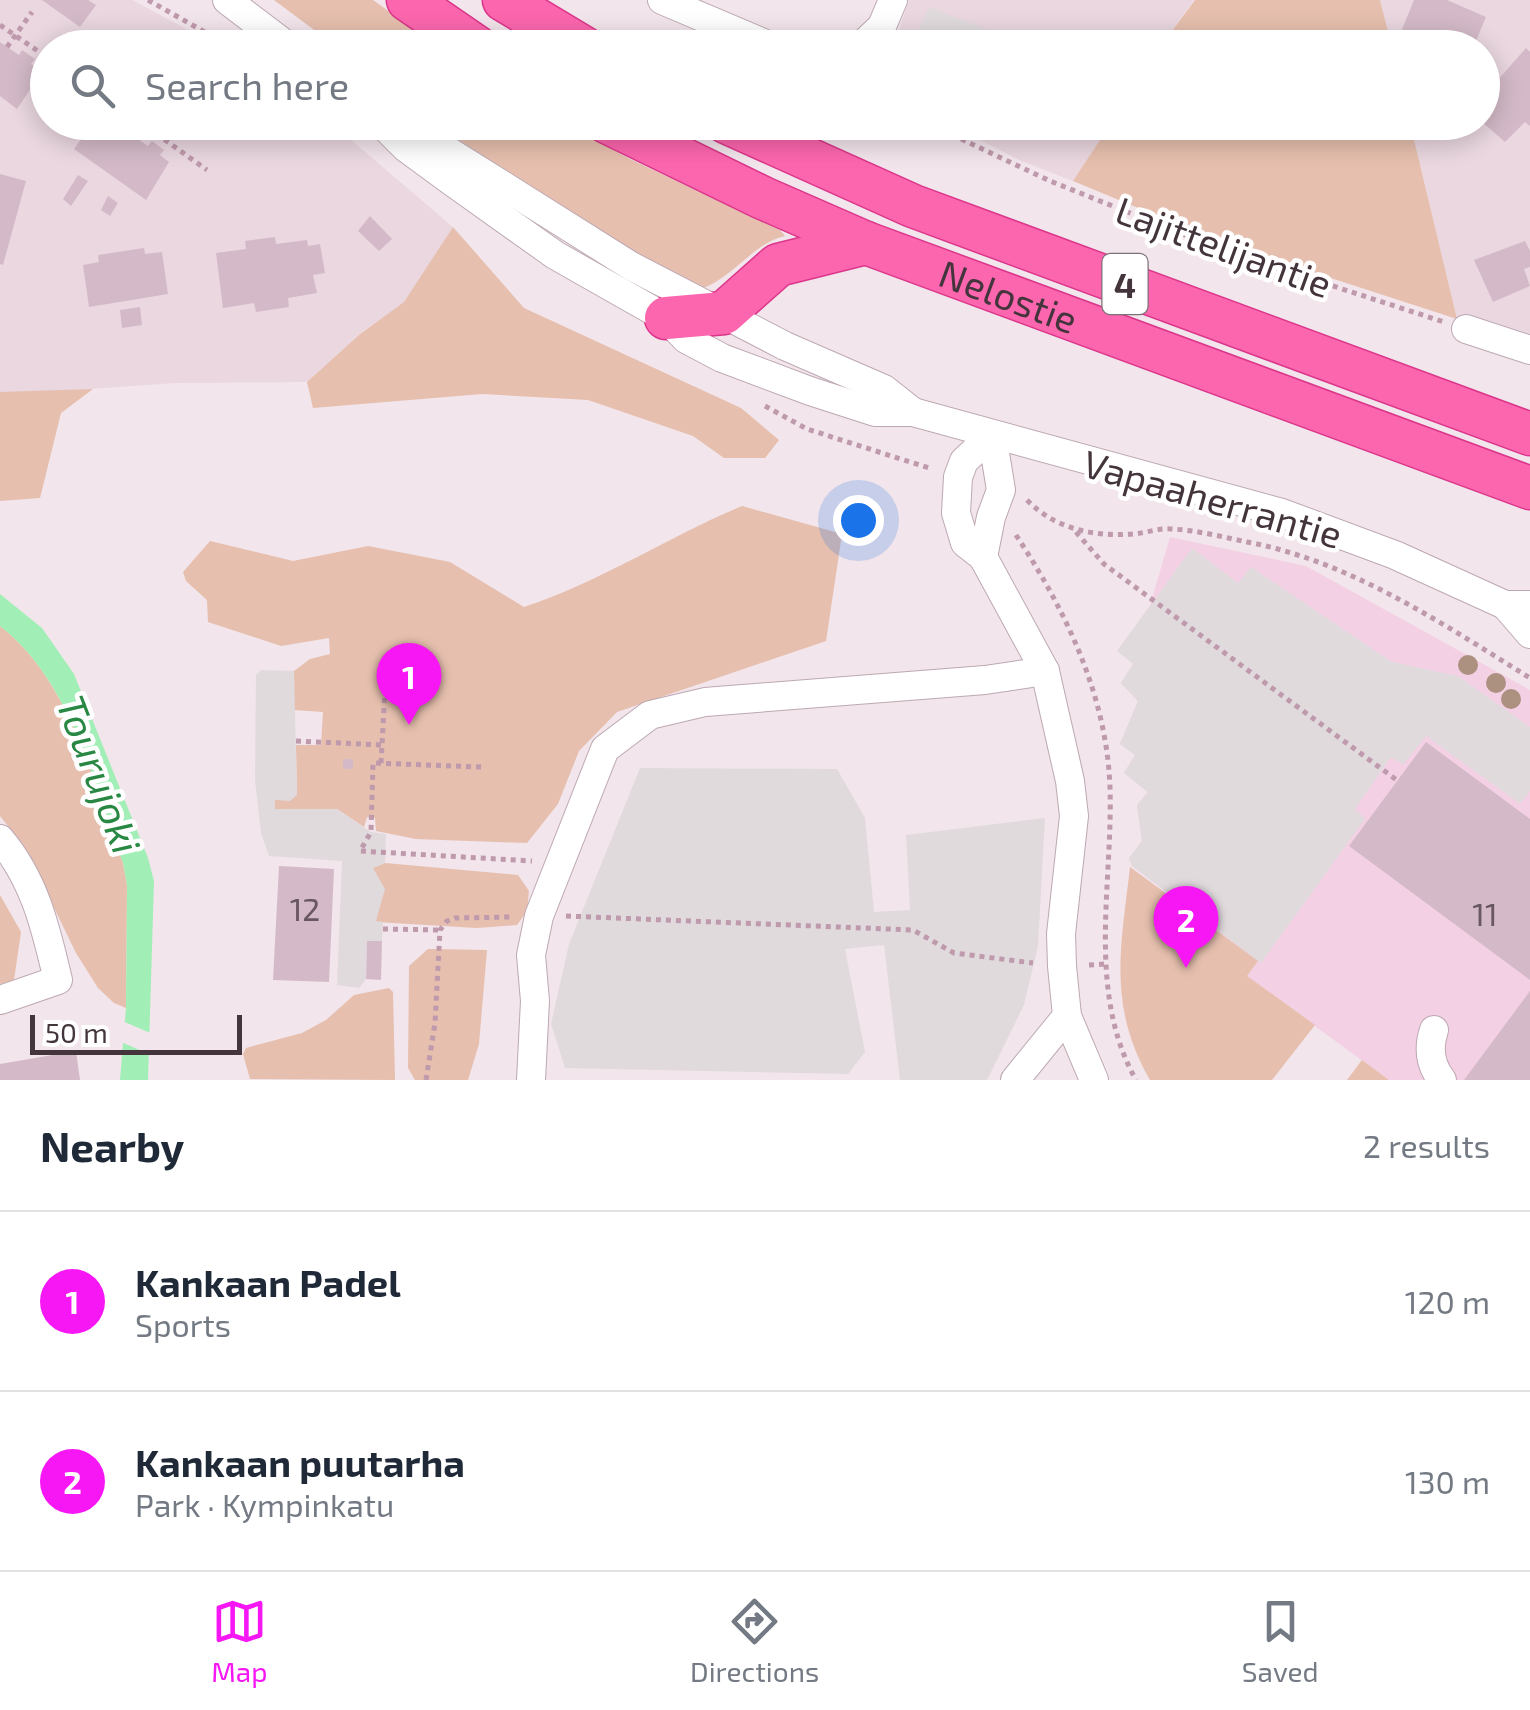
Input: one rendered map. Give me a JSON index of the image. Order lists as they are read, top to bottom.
{
  "streets": {
    "highway": ["4", "Nelostie"],
    "street": ["Vapaaherrantie"],
    "path": ["Lajittelijantie"]
  },
  "water": ["Tourujoki"],
  "house_numbers": ["12", "11"],
  "scale_bar": "50 m",
  "page": {
    "search": "Search here",
    "pins": ["1", "2"],
    "scale": "50 m",
    "heading": ["Nearby", "2 results"],
    "list": [
      {
        "mark": "1",
        "name": "Kankaan Padel",
        "note": "Sports",
        "value": "120 m"
      },
      {
        "mark": "2",
        "name": "Kankaan puutarha",
        "note": "Park · Kympinkatu",
        "value": "130 m"
      }
    ],
    "nav": ["Map", "Directions", "Saved"]
  }
}
